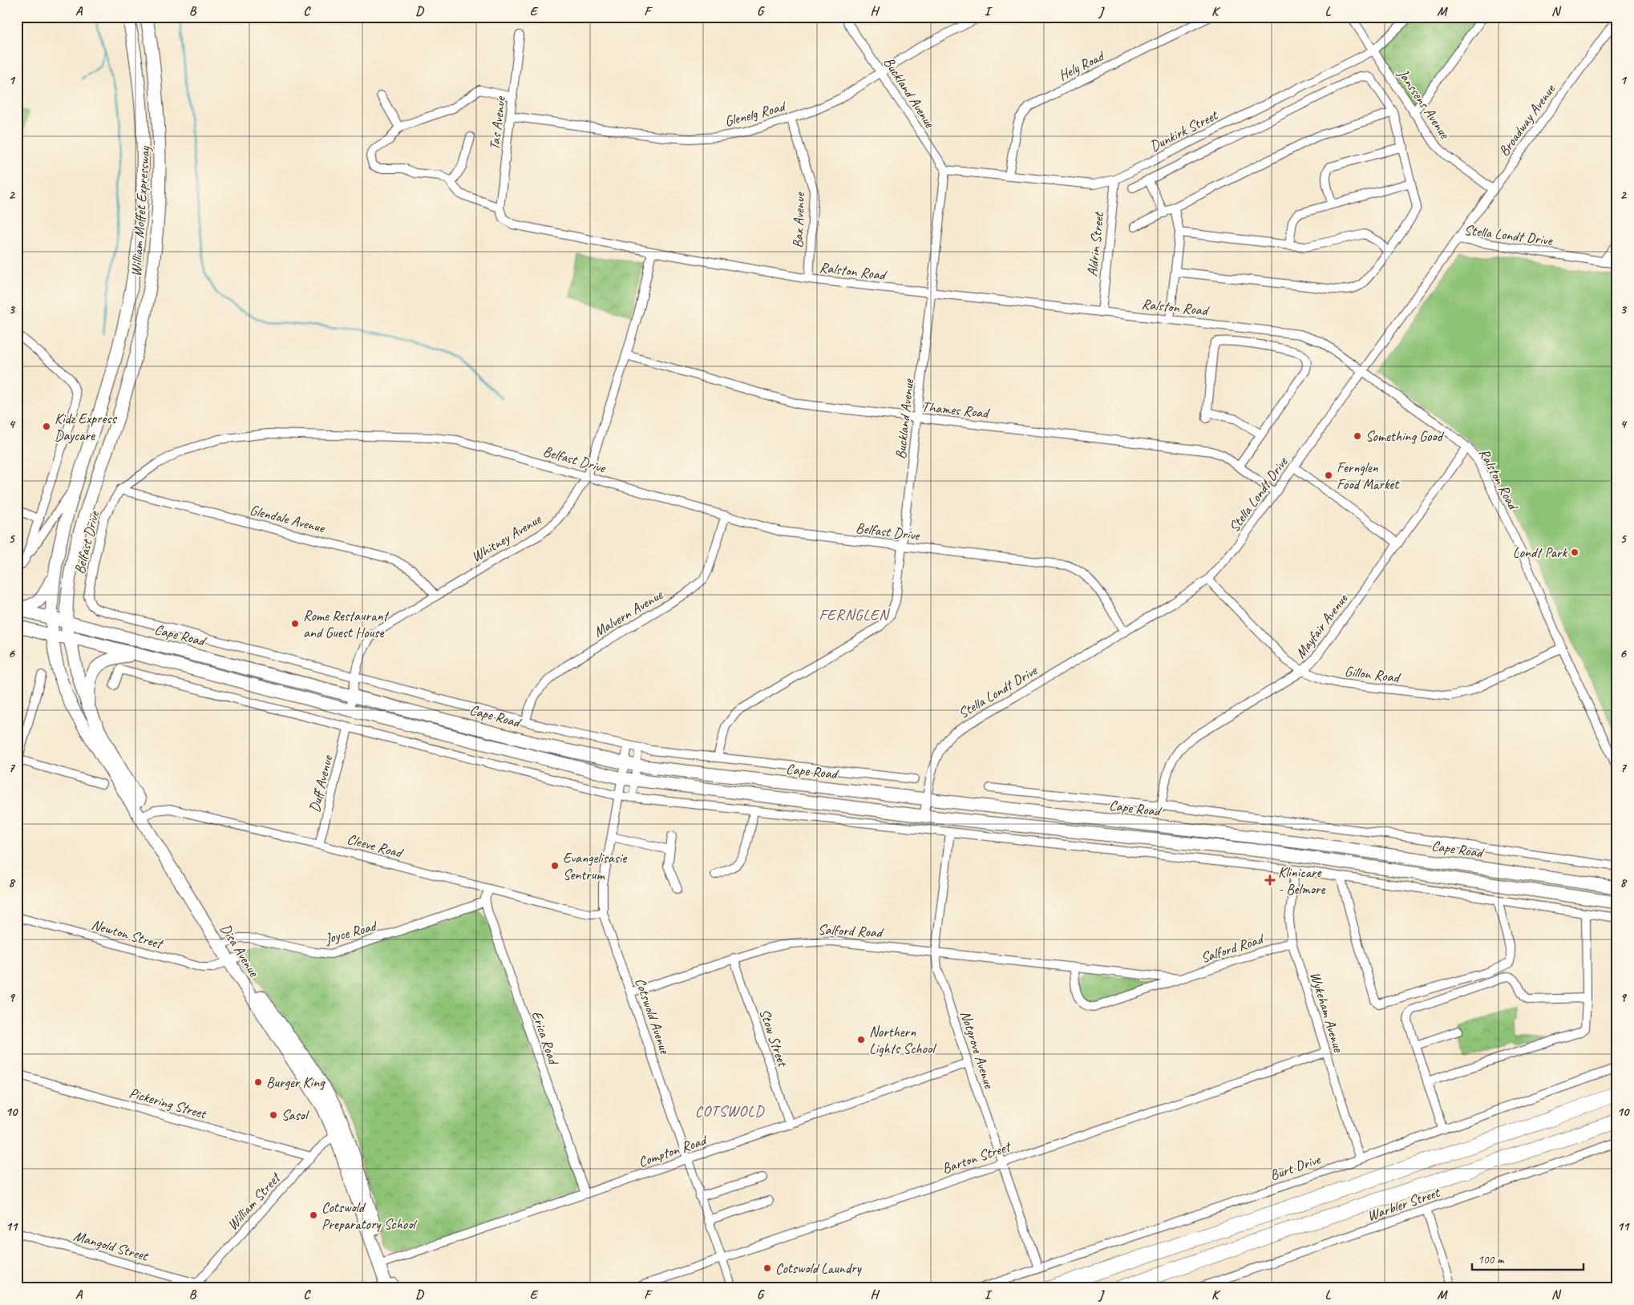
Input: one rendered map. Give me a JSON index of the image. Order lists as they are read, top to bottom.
{
  "streets": {
    "main road": ["William Moffet Expressway", "Cape Road", "Disa Avenue"],
    "street": [
      "Hely Road",
      "Buckland Avenue",
      "Janssens Avenue",
      "Glenelg Road",
      "Broadway Avenue",
      "Tas Avenue",
      "Dunkirk Street",
      "Bax Avenue",
      "Stella Londt Drive",
      "Aldrin Street",
      "Ralston Road",
      "Thames Road",
      "Belfast Drive",
      "Glendale Avenue",
      "Whitney Avenue",
      "Malvern Avenue",
      "Mayfair Avenue",
      "Gillon Road",
      "Duff Avenue",
      "Cleeve Road",
      "Salford Road",
      "Joyce Road",
      "Newton Street",
      "Wykeham Avenue",
      "Cotswold Avenue",
      "Erica Road",
      "Stow Street",
      "Notgrove Avenue",
      "Pickering Street",
      "Compton Road",
      "Barton Street",
      "Burt Drive",
      "William Street",
      "Warbler Street",
      "Mangold Street"
    ]
  },
  "crossings": [
    ["Hely Road", "Dunkirk Street"],
    ["Buckland Avenue", "Glenelg Road"],
    ["Buckland Avenue", "Dunkirk Street"],
    ["Buckland Avenue", "Ralston Road"],
    ["Buckland Avenue", "Thames Road"],
    ["Buckland Avenue", "Belfast Drive"],
    ["Buckland Avenue", "Cape Road"],
    ["Janssens Avenue", "Broadway Avenue"],
    ["Janssens Avenue", "Dunkirk Street"],
    ["Glenelg Road", "Tas Avenue"],
    ["Glenelg Road", "Bax Avenue"],
    ["Broadway Avenue", "Stella Londt Drive"],
    ["Tas Avenue", "Ralston Road"],
    ["Dunkirk Street", "Aldrin Street"],
    ["William Moffet Expressway", "Cape Road"],
    ["William Moffet Expressway", "Disa Avenue"],
    ["Bax Avenue", "Ralston Road"],
    ["Stella Londt Drive", "Ralston Road"],
    ["Stella Londt Drive", "Thames Road"],
    ["Stella Londt Drive", "Belfast Drive"],
    ["Stella Londt Drive", "Cape Road"],
    ["Stella Londt Drive", "Gillon Road"],
    ["Aldrin Street", "Ralston Road"],
    ["Ralston Road", "Whitney Avenue"],
    ["Ralston Road", "Mayfair Avenue"],
    ["Ralston Road", "Gillon Road"],
    ["Thames Road", "Whitney Avenue"],
    ["Belfast Drive", "Glendale Avenue"],
    ["Belfast Drive", "Whitney Avenue"],
    ["Belfast Drive", "Malvern Avenue"],
    ["Belfast Drive", "Cape Road"],
    ["Glendale Avenue", "Whitney Avenue"],
    ["Whitney Avenue", "Cape Road"],
    ["Malvern Avenue", "Cape Road"],
    ["Mayfair Avenue", "Cape Road"],
    ["Mayfair Avenue", "Gillon Road"],
    ["Cape Road", "Disa Avenue"],
    ["Cape Road", "Cotswold Avenue"],
    ["Duff Avenue", "Cleeve Road"],
    ["Cleeve Road", "Disa Avenue"],
    ["Cleeve Road", "Cotswold Avenue"],
    ["Salford Road", "Wykeham Avenue"],
    ["Salford Road", "Cotswold Avenue"],
    ["Salford Road", "Stow Street"],
    ["Salford Road", "Notgrove Avenue"],
    ["Joyce Road", "Disa Avenue"],
    ["Joyce Road", "Erica Road"],
    ["Newton Street", "Disa Avenue"],
    ["Disa Avenue", "Compton Road"],
    ["Disa Avenue", "William Street"],
    ["Wykeham Avenue", "Barton Street"],
    ["Wykeham Avenue", "Burt Drive"],
    ["Cotswold Avenue", "Compton Road"],
    ["Cotswold Avenue", "Barton Street"],
    ["Erica Road", "Compton Road"],
    ["Stow Street", "Compton Road"],
    ["Notgrove Avenue", "Compton Road"],
    ["Notgrove Avenue", "Barton Street"],
    ["Notgrove Avenue", "Burt Drive"],
    ["Pickering Street", "William Street"],
    ["William Street", "Mangold Street"]
  ],
  "districts": ["FERNGLEN", "COTSWOLD"],
  "places": {
    "other": [
      "Kidz Express Daycare",
      "Something Good",
      "Fernglen Food Market",
      "Londt Park",
      "Rome Restaurant and Guest House",
      "Evangelisasie Sentrum",
      "Northern Lights School",
      "Burger King",
      "Sasol",
      "Cotswold Preparatory School",
      "Cotswold Laundry"
    ],
    "health": ["Klinicare - Belmore"]
  },
  "scale_bar": "100 m",
  "grid": {
    "columns": [
      "A",
      "B",
      "C",
      "D",
      "E",
      "F",
      "G",
      "H",
      "I",
      "J",
      "K",
      "L",
      "M",
      "N"
    ],
    "rows": [
      "1",
      "2",
      "3",
      "4",
      "5",
      "6",
      "7",
      "8",
      "9",
      "10",
      "11"
    ]
  }
}
